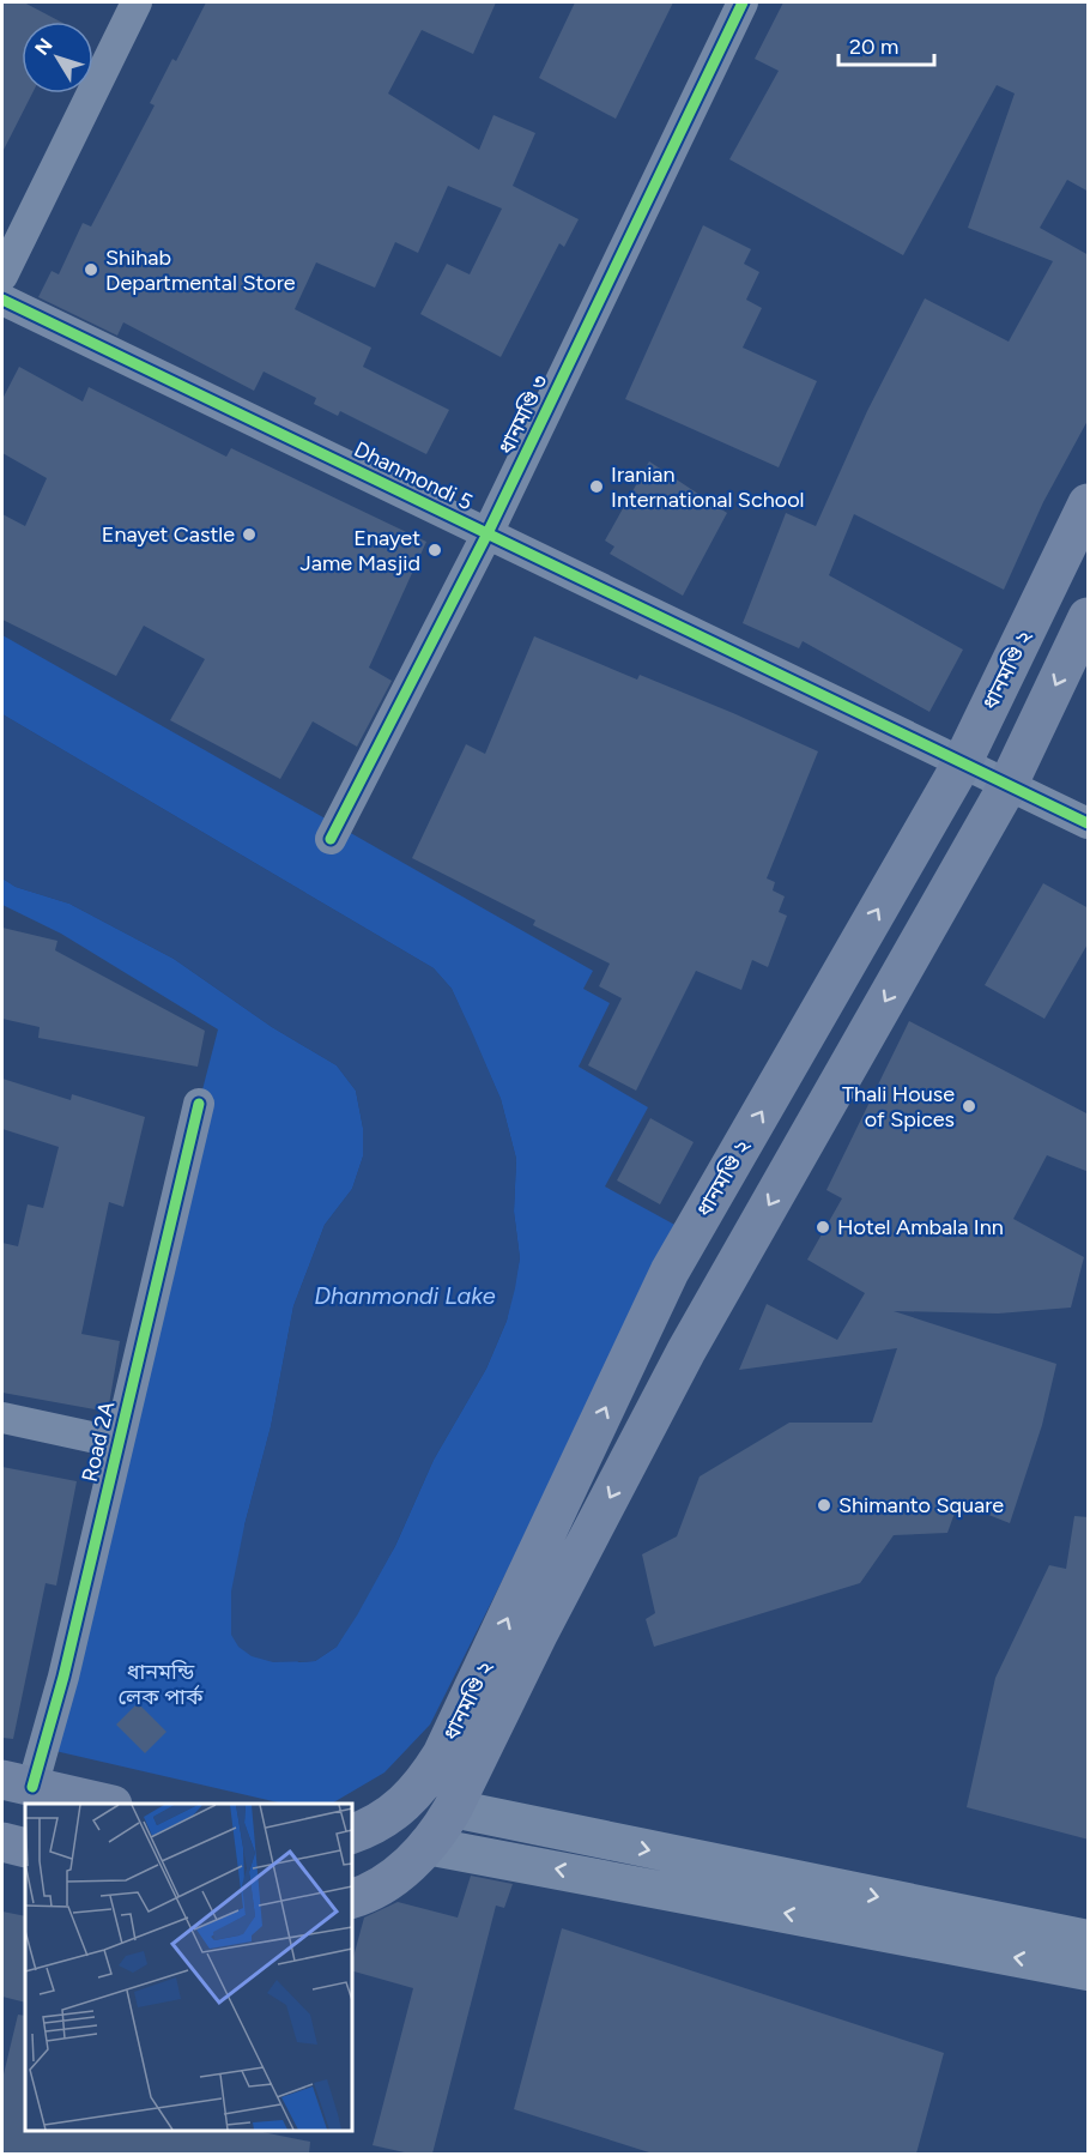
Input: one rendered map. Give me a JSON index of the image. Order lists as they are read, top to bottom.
{
  "streets": {
    "main road": ["ধানমণ্ডি ২"],
    "street": ["ধানমণ্ডি ৩", "Dhanmondi 5", "Road 2A"]
  },
  "crossings": [
    ["ধানমণ্ডি ৩", "Dhanmondi 5"],
    ["Dhanmondi 5", "ধানমণ্ডি ২"]
  ],
  "water": ["Dhanmondi Lake"],
  "parks": ["ধানমন্ডি লেক পার্ক"],
  "places": [
    "Shihab Departmental Store",
    "Iranian International School",
    "Enayet Castle",
    "Enayet Jame Masjid",
    "Thali House of Spices",
    "Hotel Ambala Inn",
    "Shimanto Square"
  ],
  "scale_bar": "20 m",
  "north": "top left"
}
